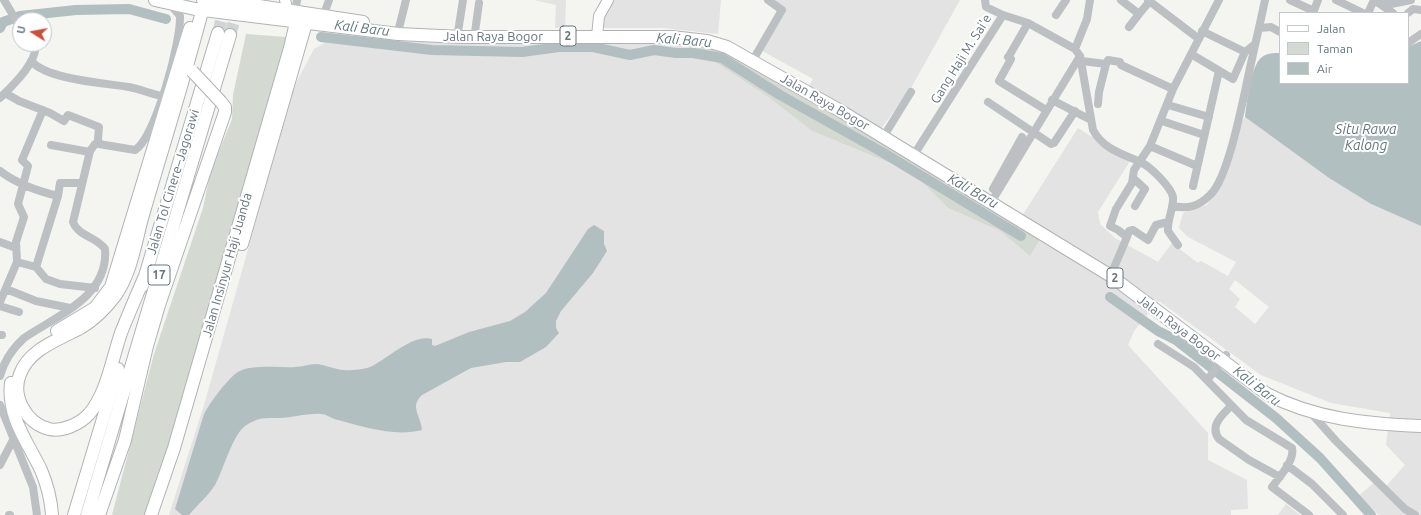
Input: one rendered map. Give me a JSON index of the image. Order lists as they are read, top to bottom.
{
  "streets": {
    "highway": [
      "2",
      "Jalan Raya Bogor",
      "Jalan Tol Cinere–Jagorawi",
      "Jalan Insinyur Haji Juanda",
      "17"
    ],
    "street": ["Gang Haji M. Sai'e"]
  },
  "crossings": [
    ["Jalan Raya Bogor", "Gang Haji M. Sai'e"],
    ["Jalan Raya Bogor", "Jalan Insinyur Haji Juanda"]
  ],
  "water": ["Kali Baru", "Situ Rawa Kalong"],
  "legend": ["Jalan", "Taman", "Air"],
  "north": "left"
}
